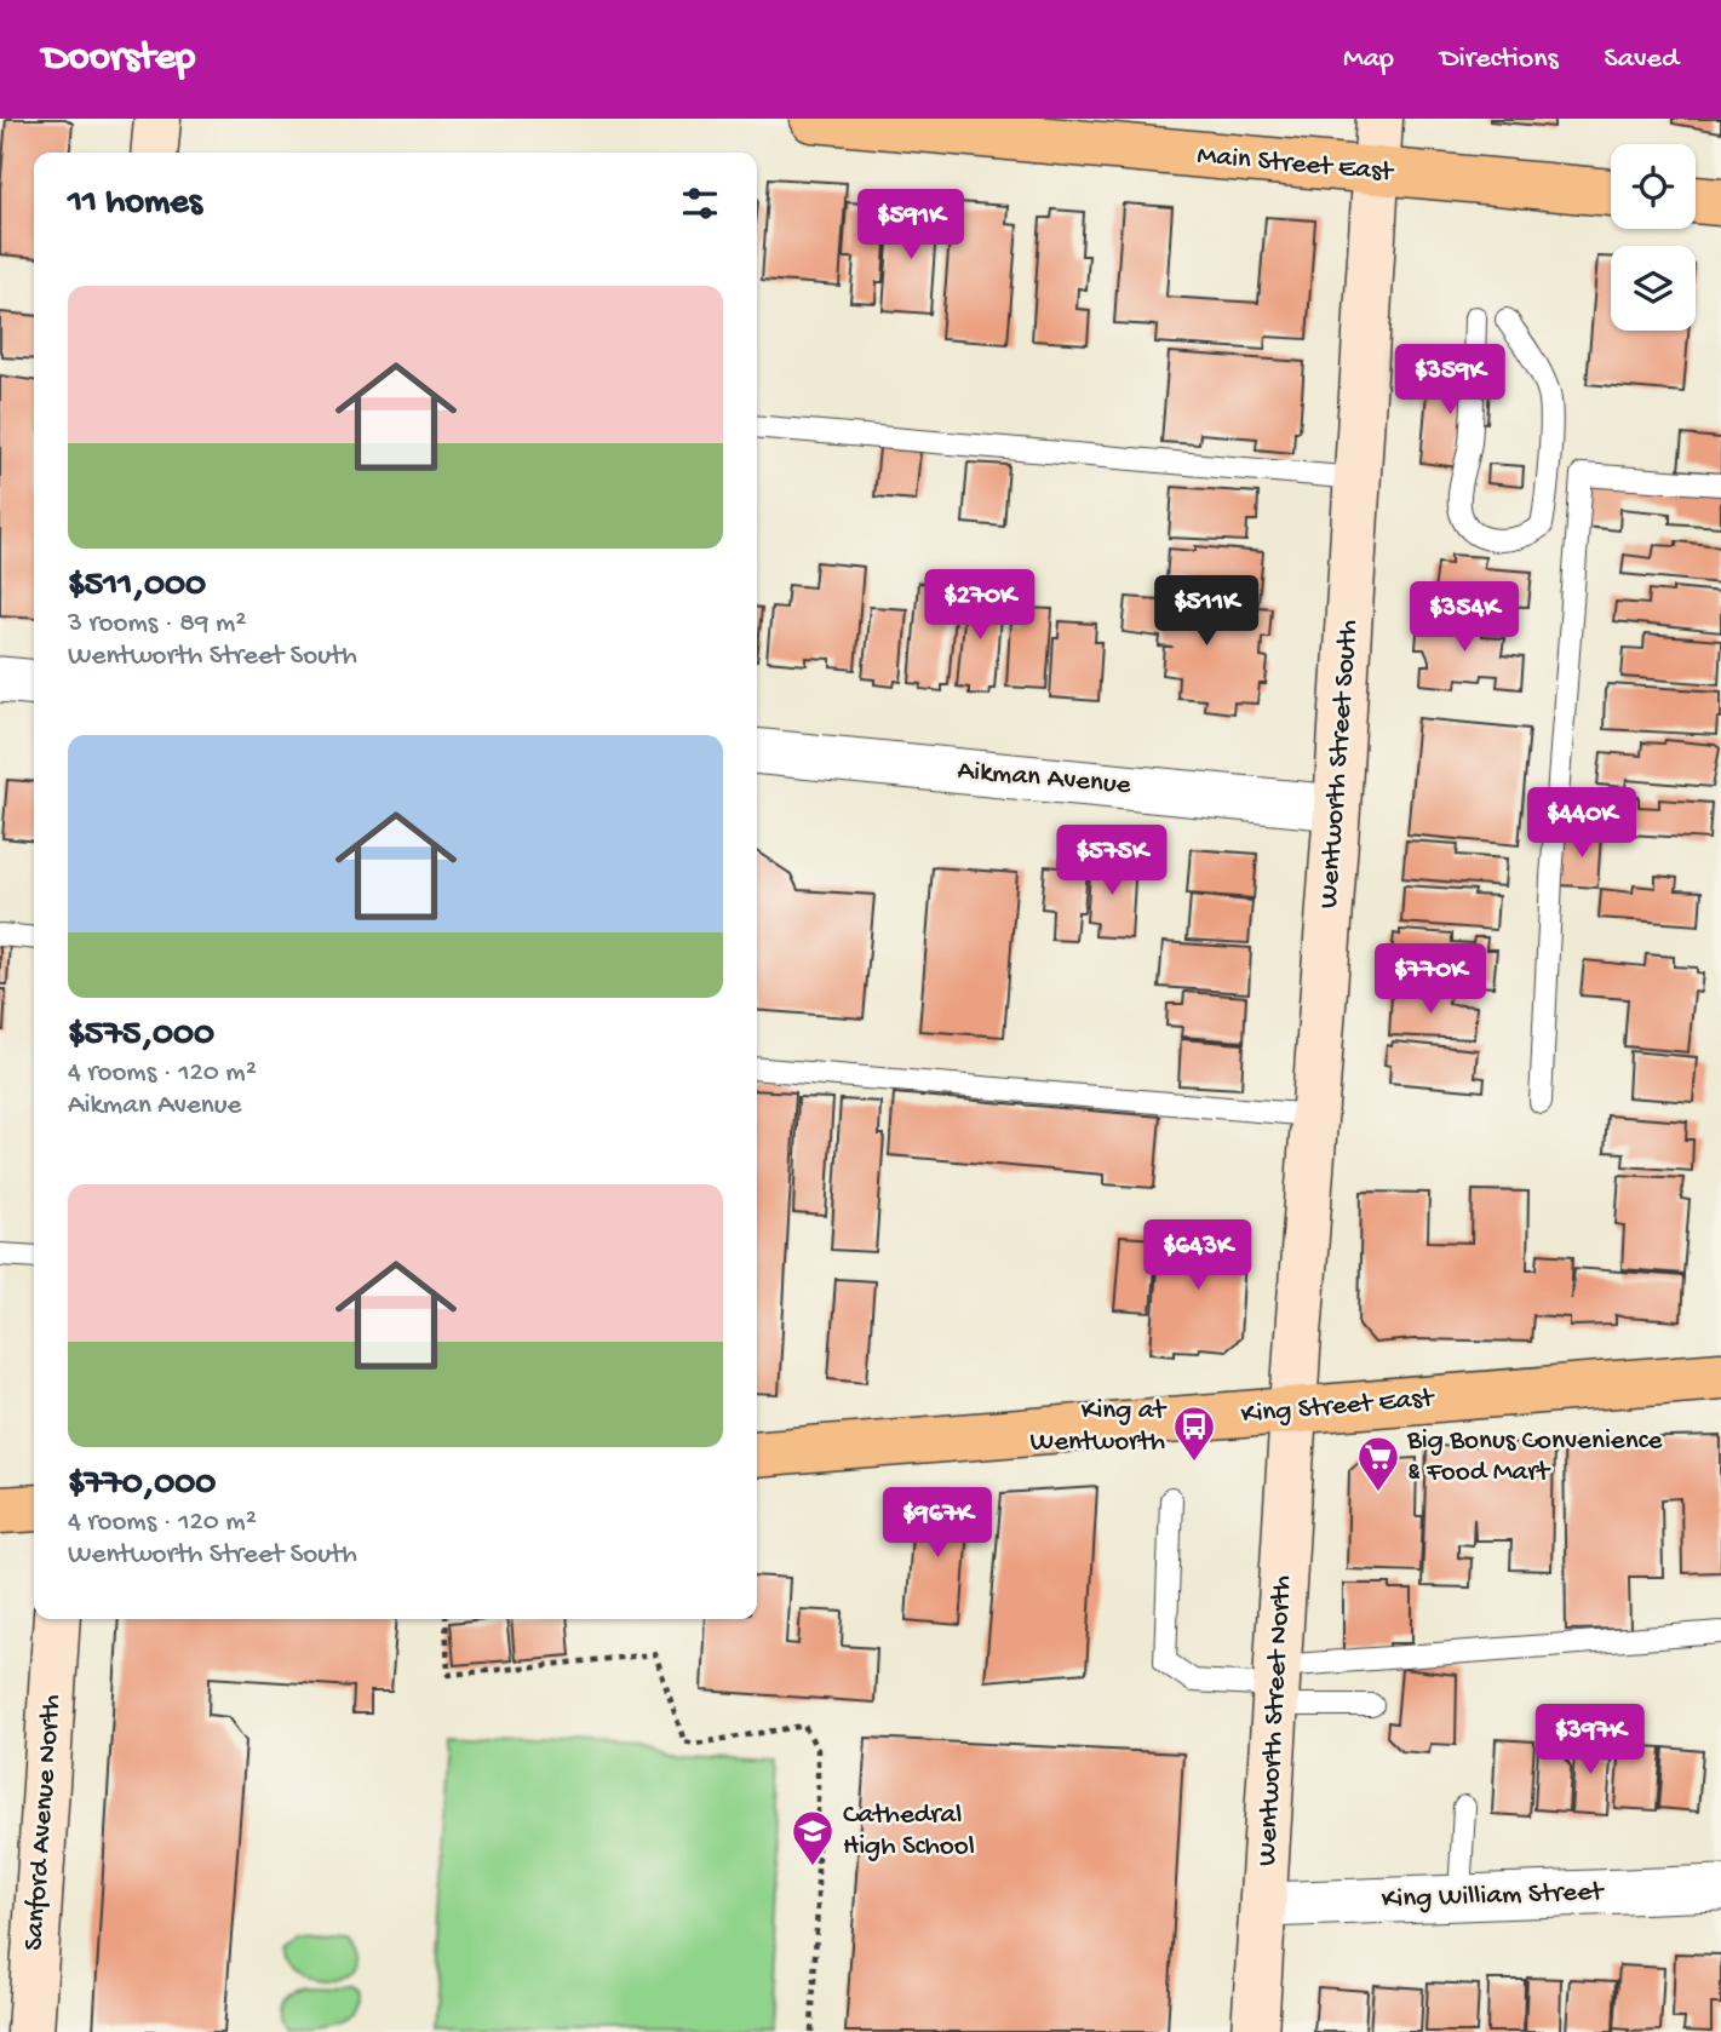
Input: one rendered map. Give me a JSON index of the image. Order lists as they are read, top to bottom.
{
  "streets": {
    "main road": [
      "Main Street East",
      "Wentworth Street South",
      "King Street East",
      "Wentworth Street North",
      "Sanford Avenue North"
    ],
    "street": ["Aikman Avenue", "King William Street"]
  },
  "crossings": [
    ["Main Street East", "Wentworth Street South"],
    ["Wentworth Street South", "Aikman Avenue"],
    ["Wentworth Street South", "King Street East"],
    ["Wentworth Street South", "Wentworth Street North"],
    ["King Street East", "Wentworth Street North"],
    ["Wentworth Street North", "King William Street"]
  ],
  "places": {
    "bus stop": ["King at Wentworth"],
    "supermarket": ["Big Bonus Convenience & Food Mart"],
    "school or university": ["Cathedral High School"]
  },
  "page": {
    "header": "Doorstep",
    "nav": ["Map", "Directions", "Saved"],
    "heading": "11 homes",
    "price": [
      "$591K",
      "$359K",
      "$270K",
      "$511K",
      "$354K",
      "$440K",
      "$575K",
      "$770K",
      "$643K",
      "$967K",
      "$397K"
    ],
    "list": [
      {
        "name": "$511,000",
        "note": "3 rooms · 89 m² · Wentworth Street South"
      },
      {
        "name": "$575,000",
        "note": "4 rooms · 120 m² · Aikman Avenue"
      },
      {
        "name": "$770,000",
        "note": "4 rooms · 120 m² · Wentworth Street South"
      }
    ]
  }
}
